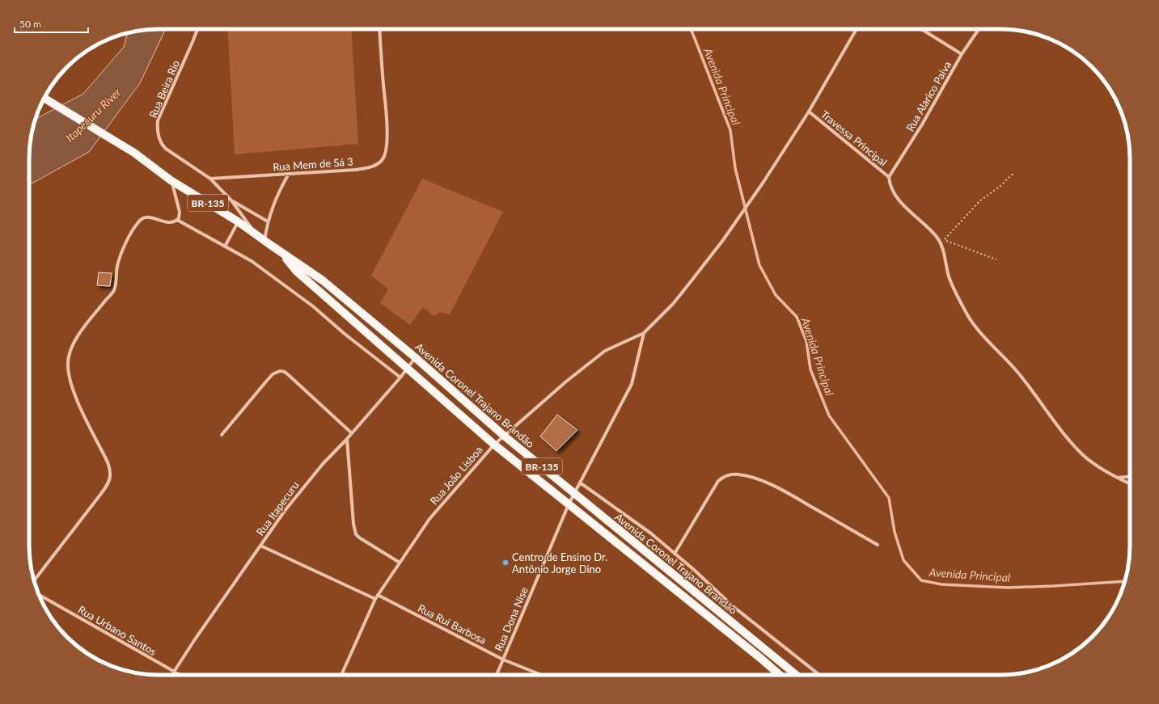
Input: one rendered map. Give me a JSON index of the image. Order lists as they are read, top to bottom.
{
  "streets": {
    "main road": ["BR-135", "Avenida Coronel Trajano Brandão"],
    "street": [
      "Rua Beira Rio",
      "Rua Alarico Paiva",
      "Travessa Principal",
      "Rua Mem de Sá 3",
      "Rua João Lisboa",
      "Rua Itapecuru",
      "Rua Dona Nise",
      "Rua Rui Barbosa",
      "Rua Urbano Santos"
    ]
  },
  "crossings": [
    ["Rua Beira Rio", "Rua Mem de Sá 3"],
    ["Rua Beira Rio", "Avenida Coronel Trajano Brandão"],
    ["Rua Alarico Paiva", "Travessa Principal"],
    ["Avenida Coronel Trajano Brandão", "Rua João Lisboa"],
    ["Avenida Coronel Trajano Brandão", "Rua Itapecuru"],
    ["Avenida Coronel Trajano Brandão", "Rua Dona Nise"],
    ["Rua João Lisboa", "Rua Rui Barbosa"],
    ["Rua Itapecuru", "Rua Urbano Santos"],
    ["Rua Dona Nise", "Rua Rui Barbosa"]
  ],
  "water": ["Avenida Principal", "Itapecuru River"],
  "places": ["Centro de Ensino Dr. Antônio Jorge Dino"],
  "scale_bar": "50 m"
}
